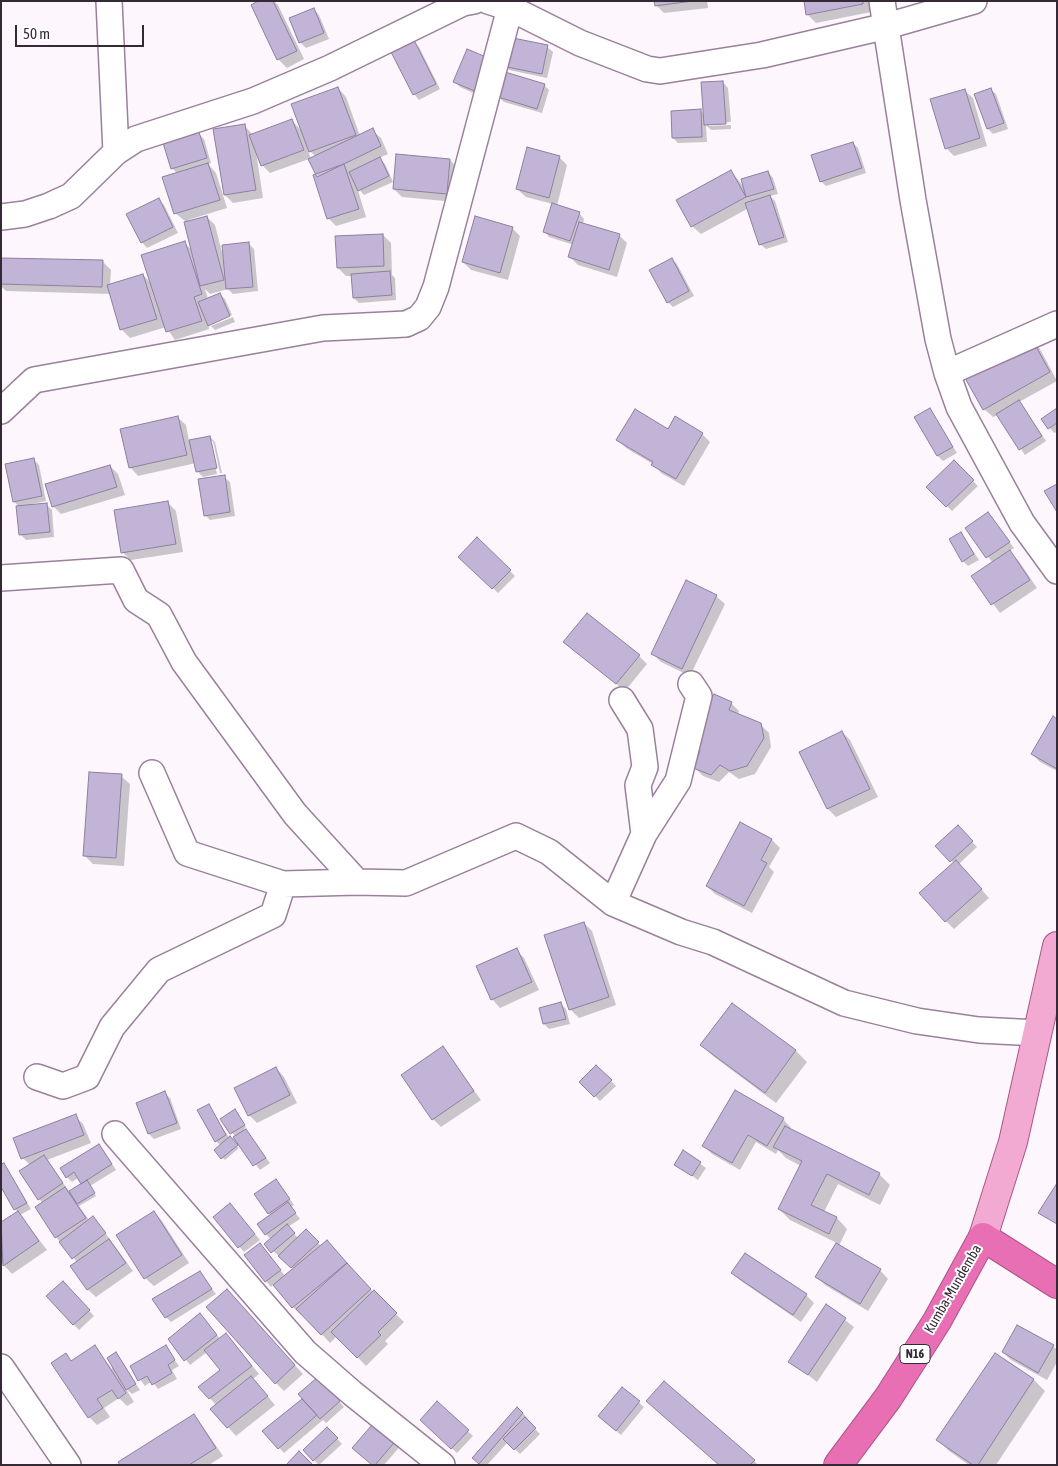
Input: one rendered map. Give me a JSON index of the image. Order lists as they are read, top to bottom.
{
  "streets": {
    "highway": ["Kumba-Mundemba", "N16"]
  },
  "scale_bar": "50 m"
}
